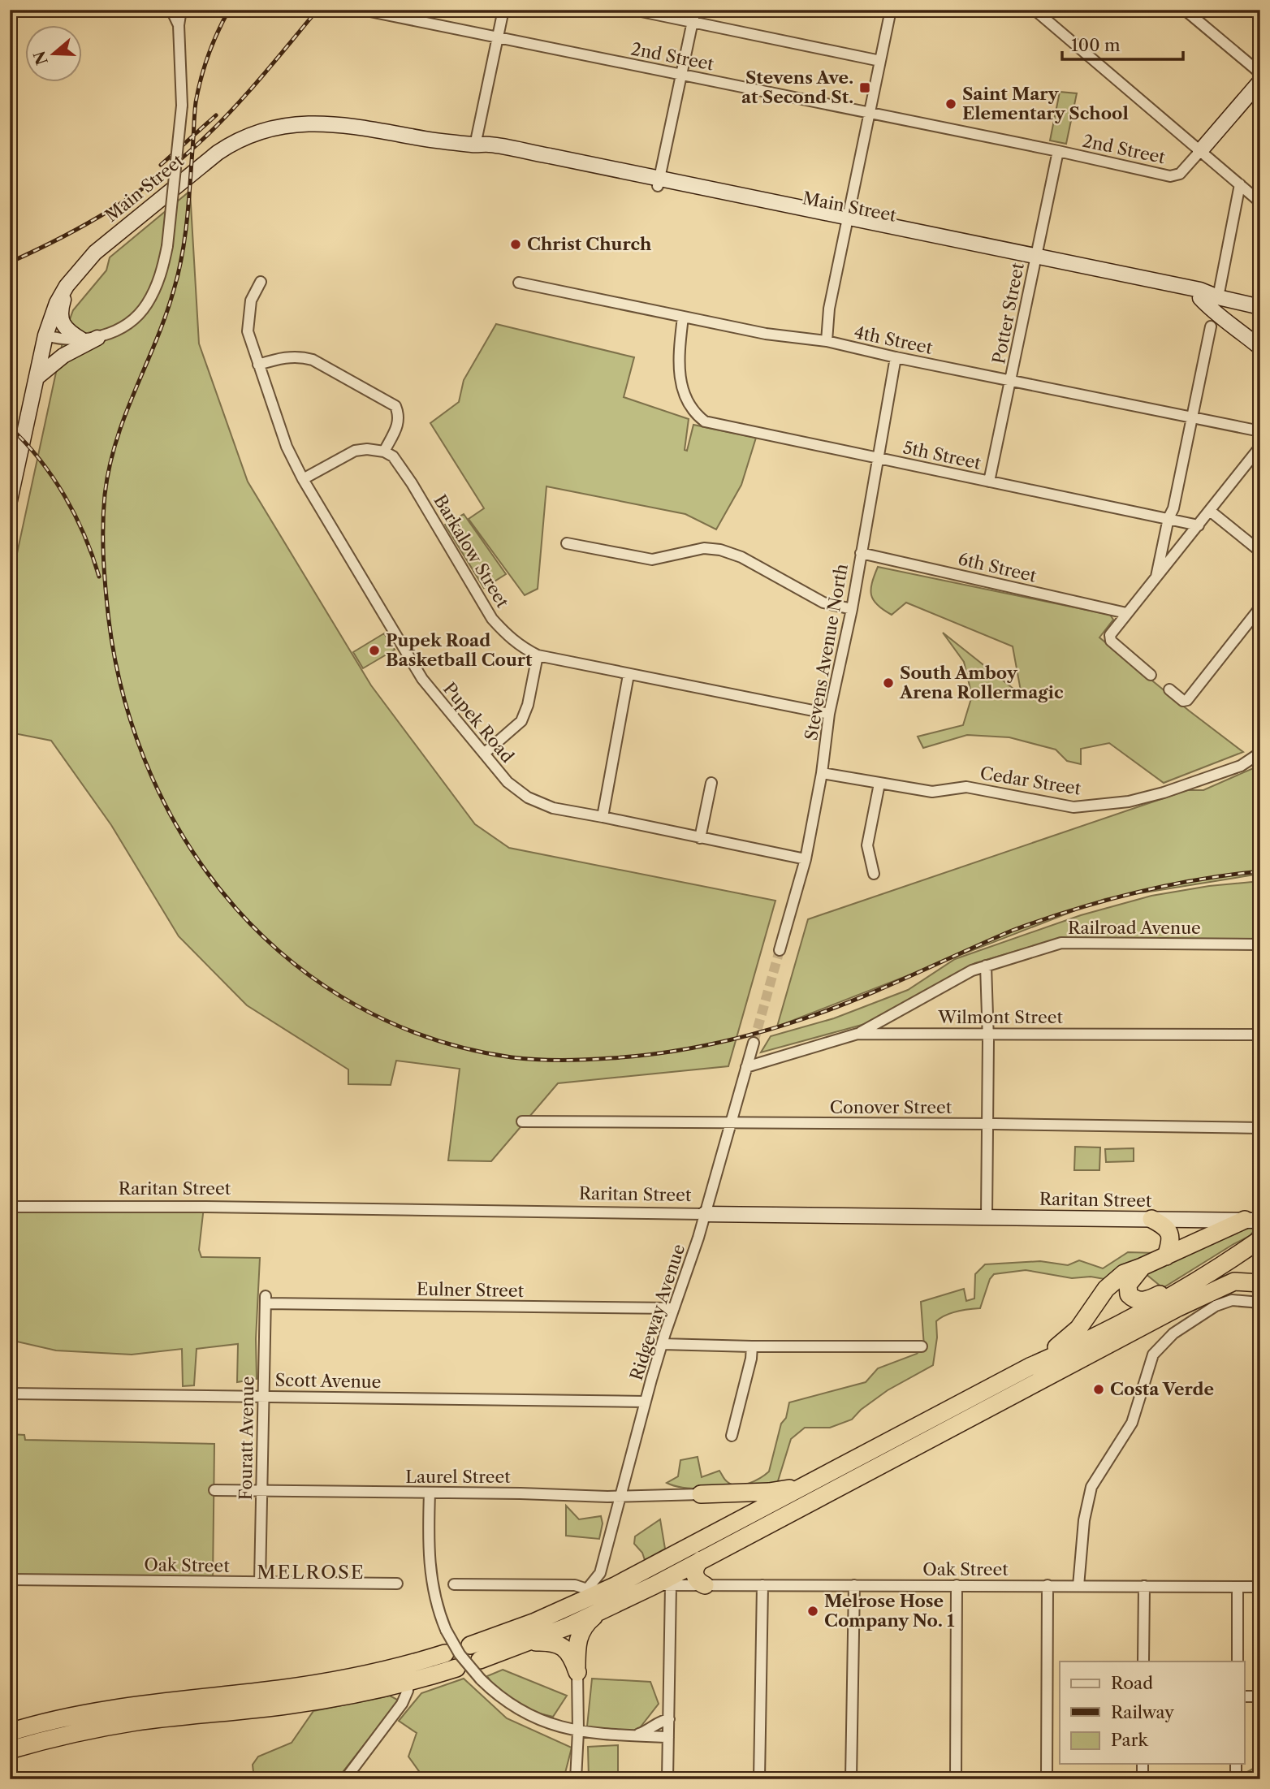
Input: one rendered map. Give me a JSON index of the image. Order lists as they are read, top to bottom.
{
  "streets": {
    "main road": ["Main Street", "Raritan Street"],
    "street": [
      "2nd Street",
      "Potter Street",
      "4th Street",
      "5th Street",
      "Barkalow Street",
      "6th Street",
      "Stevens Avenue North",
      "Pupek Road",
      "Cedar Street",
      "Railroad Avenue",
      "Wilmont Street",
      "Conover Street",
      "Eulner Street",
      "Ridgeway Avenue",
      "Scott Avenue",
      "Fouratt Avenue",
      "Laurel Street",
      "Oak Street"
    ]
  },
  "crossings": [
    ["2nd Street", "Potter Street"],
    ["Main Street", "Potter Street"],
    ["Potter Street", "4th Street"],
    ["Potter Street", "5th Street"],
    ["4th Street", "5th Street"],
    ["4th Street", "Stevens Avenue North"],
    ["5th Street", "Stevens Avenue North"],
    ["Barkalow Street", "Stevens Avenue North"],
    ["6th Street", "Stevens Avenue North"],
    ["Stevens Avenue North", "Pupek Road"],
    ["Stevens Avenue North", "Cedar Street"],
    ["Railroad Avenue", "Wilmont Street"],
    ["Wilmont Street", "Ridgeway Avenue"],
    ["Conover Street", "Ridgeway Avenue"],
    ["Raritan Street", "Ridgeway Avenue"],
    ["Eulner Street", "Ridgeway Avenue"],
    ["Eulner Street", "Fouratt Avenue"],
    ["Ridgeway Avenue", "Scott Avenue"],
    ["Ridgeway Avenue", "Laurel Street"],
    ["Scott Avenue", "Fouratt Avenue"],
    ["Fouratt Avenue", "Laurel Street"],
    ["Fouratt Avenue", "Oak Street"]
  ],
  "districts": ["MELROSE"],
  "places": {
    "transit": ["Stevens Ave. at Second St."],
    "other": [
      "Saint Mary Elementary School",
      "Christ Church",
      "Pupek Road Basketball Court",
      "South Amboy Arena Rollermagic",
      "Costa Verde",
      "Melrose Hose Company No. 1"
    ]
  },
  "legend": ["Road", "Railway", "Park"],
  "scale_bar": "100 m",
  "north": "left"
}
